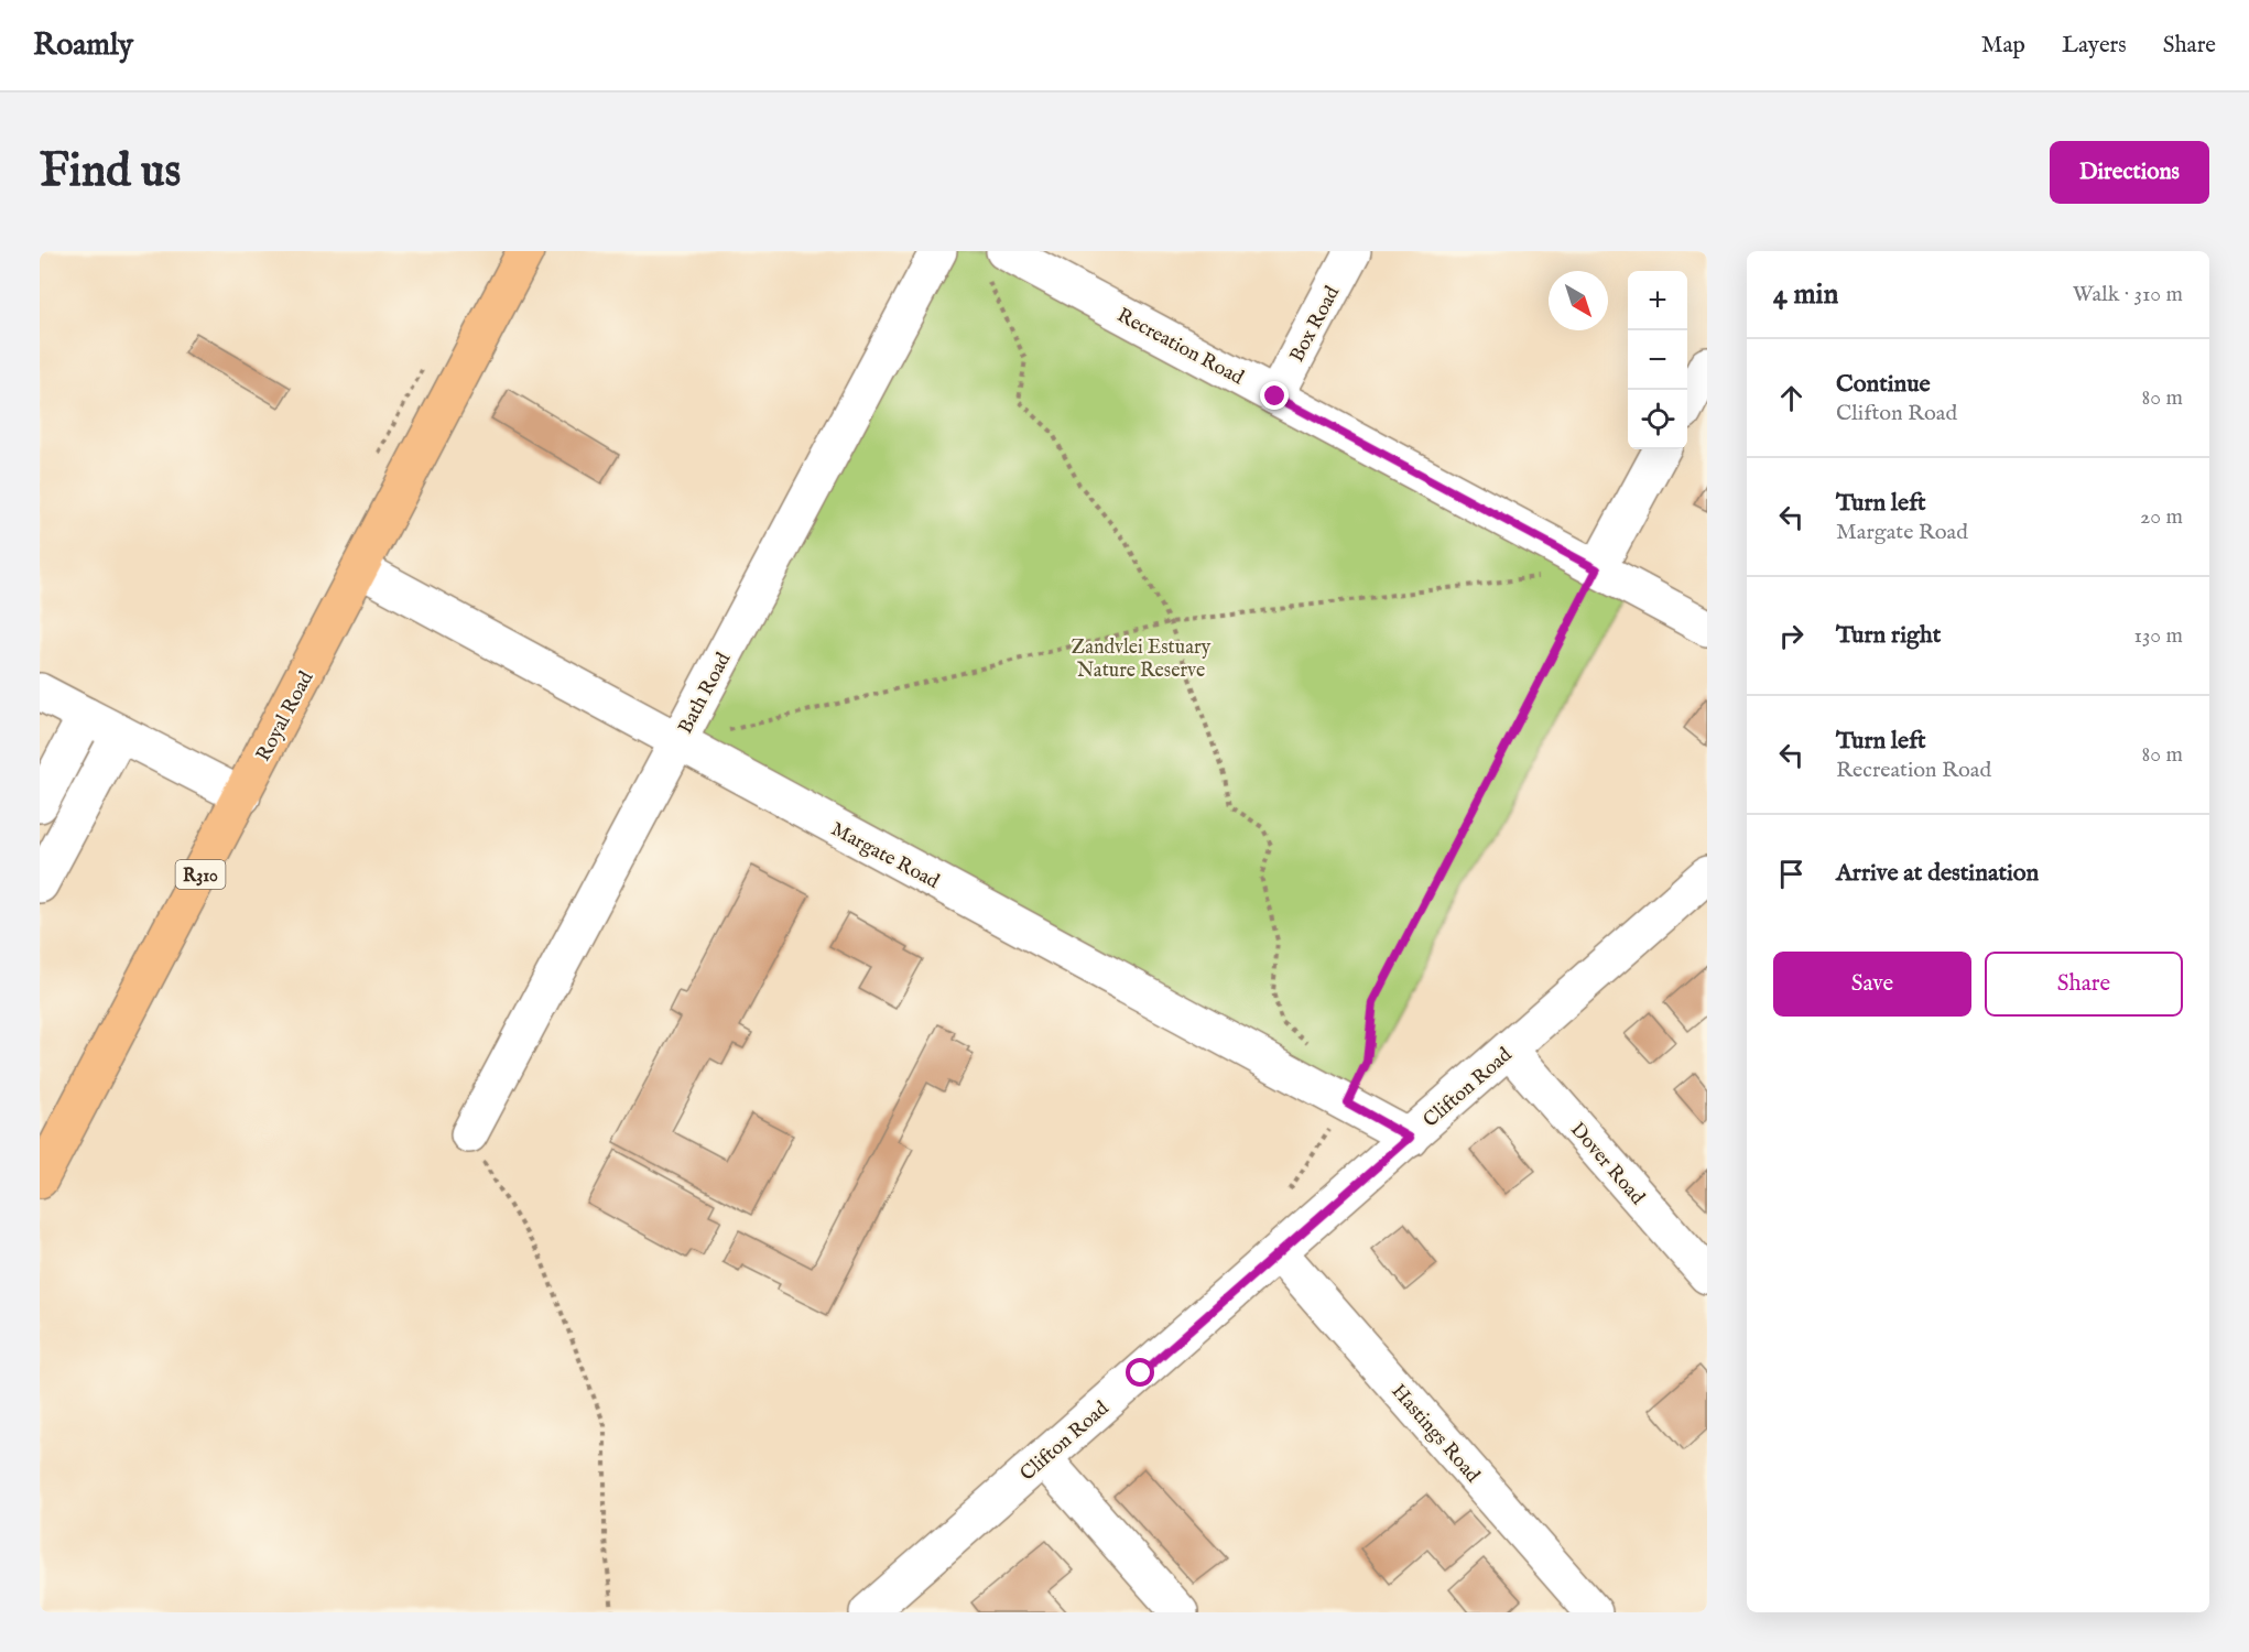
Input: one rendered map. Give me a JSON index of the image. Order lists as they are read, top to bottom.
{
  "streets": {
    "main road": ["Royal Road", "R310"],
    "street": [
      "Box Road",
      "Recreation Road",
      "Bath Road",
      "Margate Road",
      "Clifton Road",
      "Dover Road",
      "Hastings Road"
    ]
  },
  "crossings": [
    ["Box Road", "Recreation Road"],
    ["Bath Road", "Margate Road"],
    ["Royal Road", "Margate Road"],
    ["Margate Road", "Clifton Road"],
    ["Clifton Road", "Dover Road"],
    ["Clifton Road", "Hastings Road"]
  ],
  "parks": ["Zandvlei Estuary Nature Reserve"],
  "north": "bottom right",
  "page": {
    "header": "Roamly",
    "nav": ["Map", "Layers", "Share"],
    "buttons": [
      "Directions",
      ["Save", "Share"]
    ],
    "title": "Find us",
    "heading": ["4 min", "Walk · 310 m"],
    "map_buttons": ["+", "−"],
    "list": [
      ["Continue", "Clifton Road", "80 m"],
      ["Turn left", "Margate Road", "20 m"],
      ["Turn right", "130 m"],
      ["Turn left", "Recreation Road", "80 m"],
      "Arrive at destination"
    ]
  }
}
